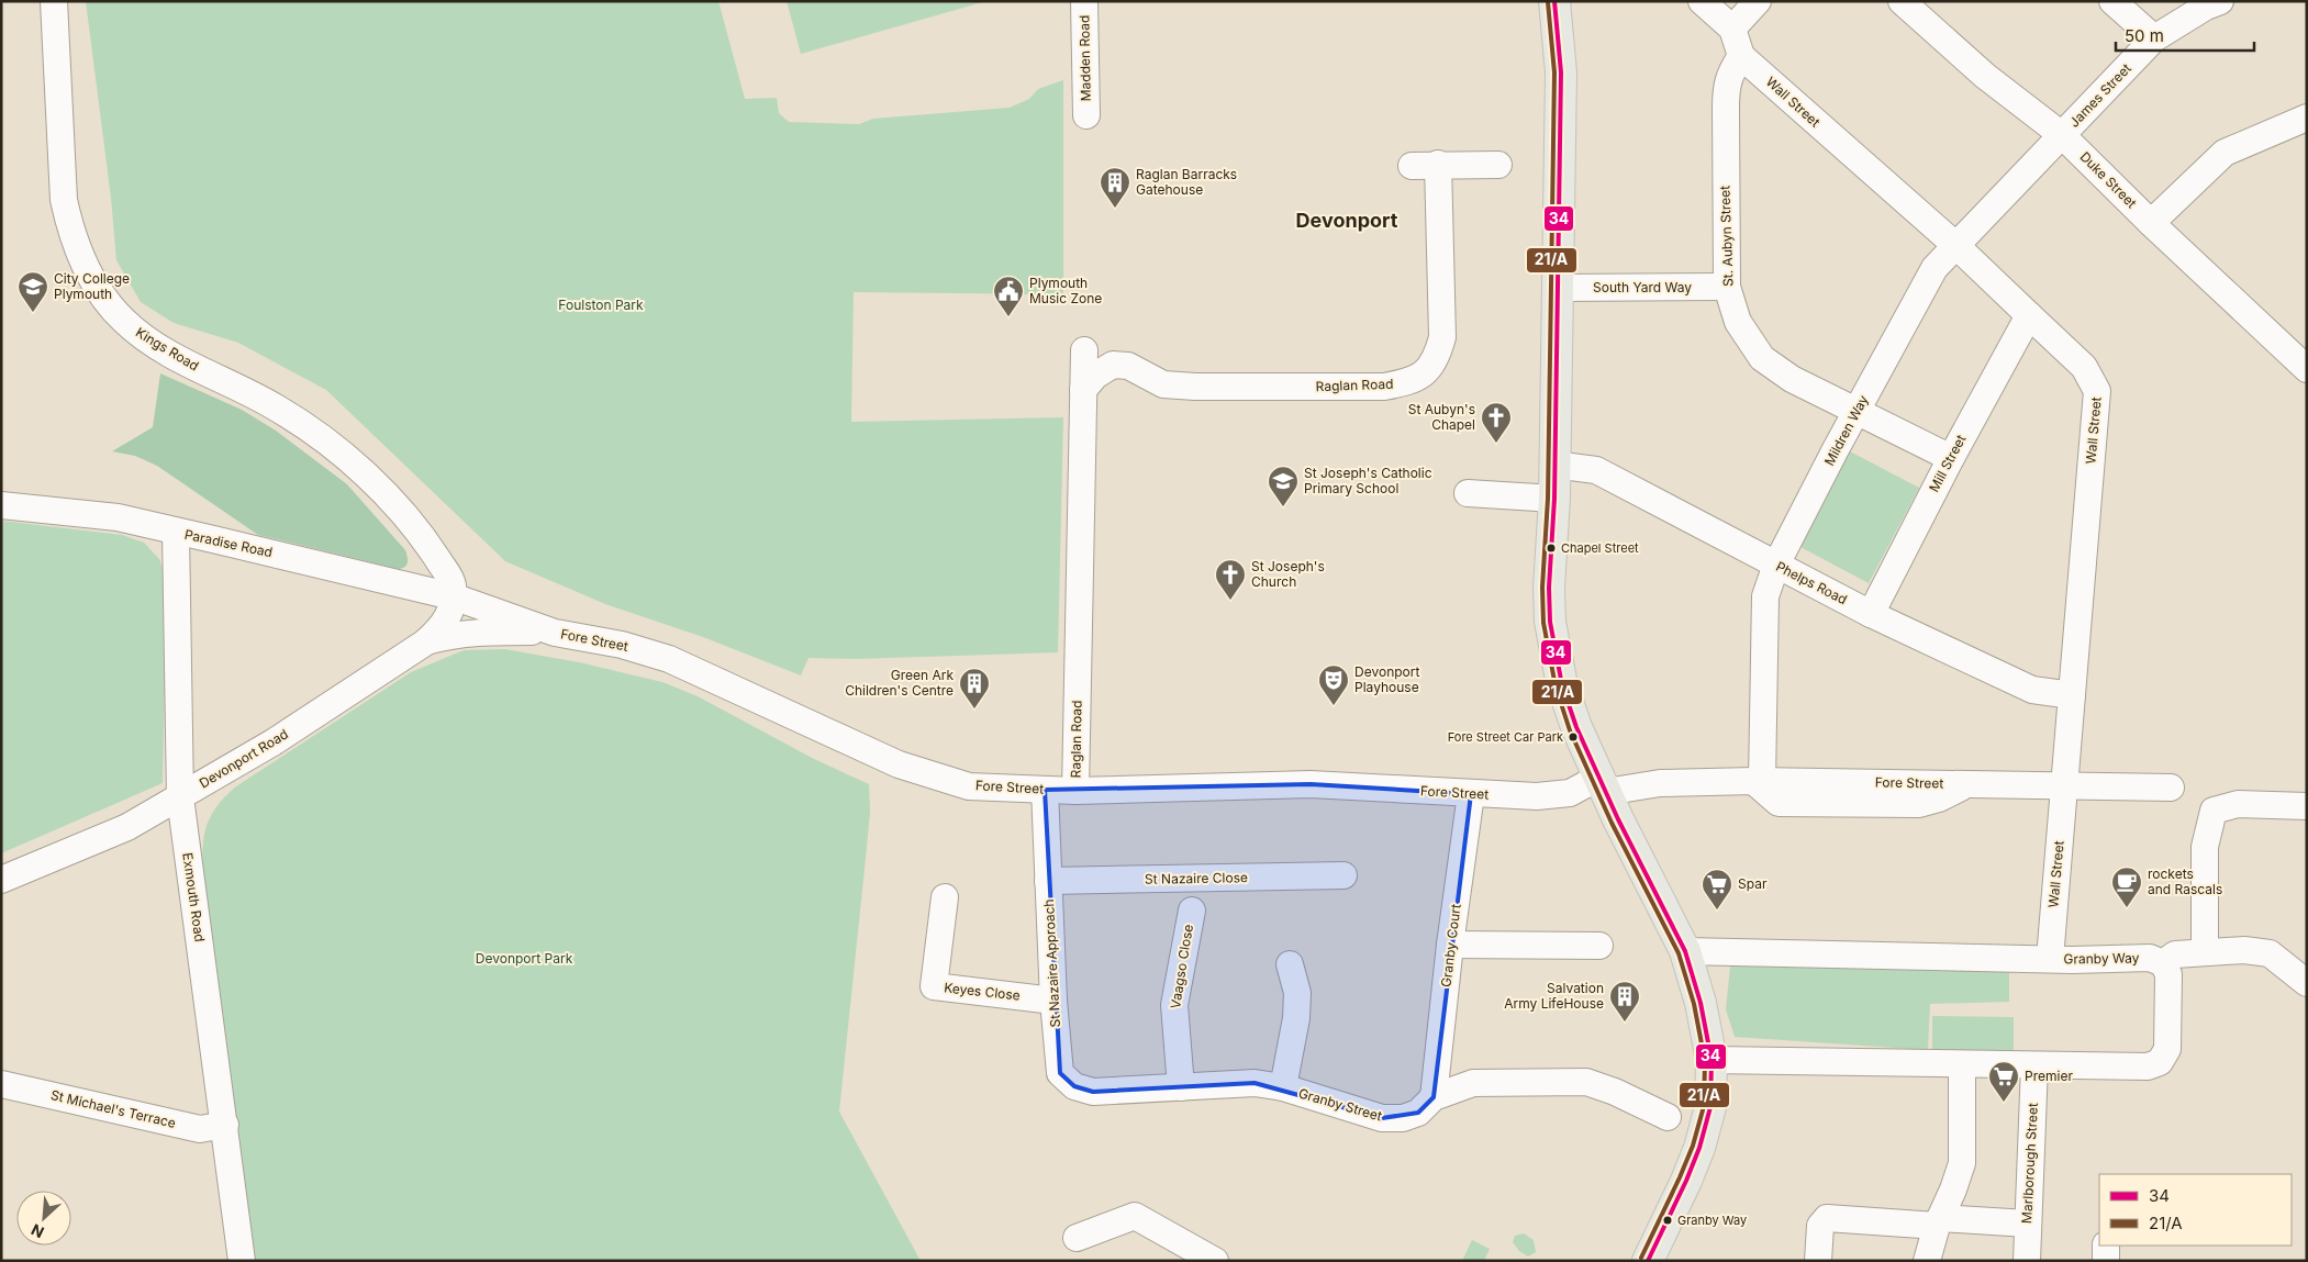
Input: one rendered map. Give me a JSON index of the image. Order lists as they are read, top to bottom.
{
  "streets": {
    "street": [
      "Madden Road",
      "James Street",
      "Wall Street",
      "Duke Street",
      "St. Aubyn Street",
      "South Yard Way",
      "Kings Road",
      "Raglan Road",
      "Mildren Way",
      "Mill Street",
      "Paradise Road",
      "Phelps Road",
      "Fore Street",
      "Devonport Road",
      "St Nazaire Close",
      "Exmouth Road",
      "Granby Court",
      "Granby Way",
      "St Nazaire Approach",
      "Vaagso Close",
      "Keyes Close",
      "Granby Street",
      "St Michael's Terrace",
      "Marlborough Street"
    ]
  },
  "crossings": [
    ["James Street", "Duke Street"],
    ["James Street", "Mildren Way"],
    ["Wall Street", "St. Aubyn Street"],
    ["Wall Street", "Mildren Way"],
    ["Wall Street", "Mill Street"],
    ["Wall Street", "Phelps Road"],
    ["Wall Street", "Fore Street"],
    ["Wall Street", "Granby Way"],
    ["Duke Street", "Mildren Way"],
    ["St. Aubyn Street", "South Yard Way"],
    ["St. Aubyn Street", "Mildren Way"],
    ["St. Aubyn Street", "Mill Street"],
    ["Kings Road", "Paradise Road"],
    ["Kings Road", "Fore Street"],
    ["Kings Road", "Devonport Road"],
    ["Raglan Road", "Fore Street"],
    ["Mildren Way", "Phelps Road"],
    ["Mildren Way", "Fore Street"],
    ["Mill Street", "Phelps Road"],
    ["Paradise Road", "Fore Street"],
    ["Paradise Road", "Devonport Road"],
    ["Paradise Road", "Exmouth Road"],
    ["Fore Street", "Devonport Road"],
    ["Fore Street", "Granby Court"],
    ["Fore Street", "St Nazaire Approach"],
    ["Devonport Road", "Exmouth Road"],
    ["St Nazaire Close", "St Nazaire Approach"],
    ["Exmouth Road", "St Michael's Terrace"],
    ["Granby Court", "Granby Street"],
    ["St Nazaire Approach", "Keyes Close"],
    ["St Nazaire Approach", "Granby Street"],
    ["Vaagso Close", "Granby Street"]
  ],
  "districts": ["Devonport"],
  "parks": ["Foulston Park", "Devonport Park"],
  "places": {
    "building": ["Raglan Barracks Gatehouse", "Green Ark Children's Centre", "Salvation Army LifeHouse"],
    "school or university": ["City College Plymouth", "St Joseph's Catholic Primary School"],
    "public building": ["Plymouth Music Zone"],
    "church": ["St Aubyn's Chapel", "St Joseph's Church"],
    "other": ["Chapel Street", "Fore Street Car Park", "Granby Way"],
    "theatre": ["Devonport Playhouse"],
    "cafe": ["rockets and Rascals"],
    "supermarket": ["Spar", "Premier"]
  },
  "lines": ["transit line 34", "transit line 21/A"],
  "legend": ["34", "21/A"],
  "scale_bar": "50 m",
  "north": "bottom left"
}
